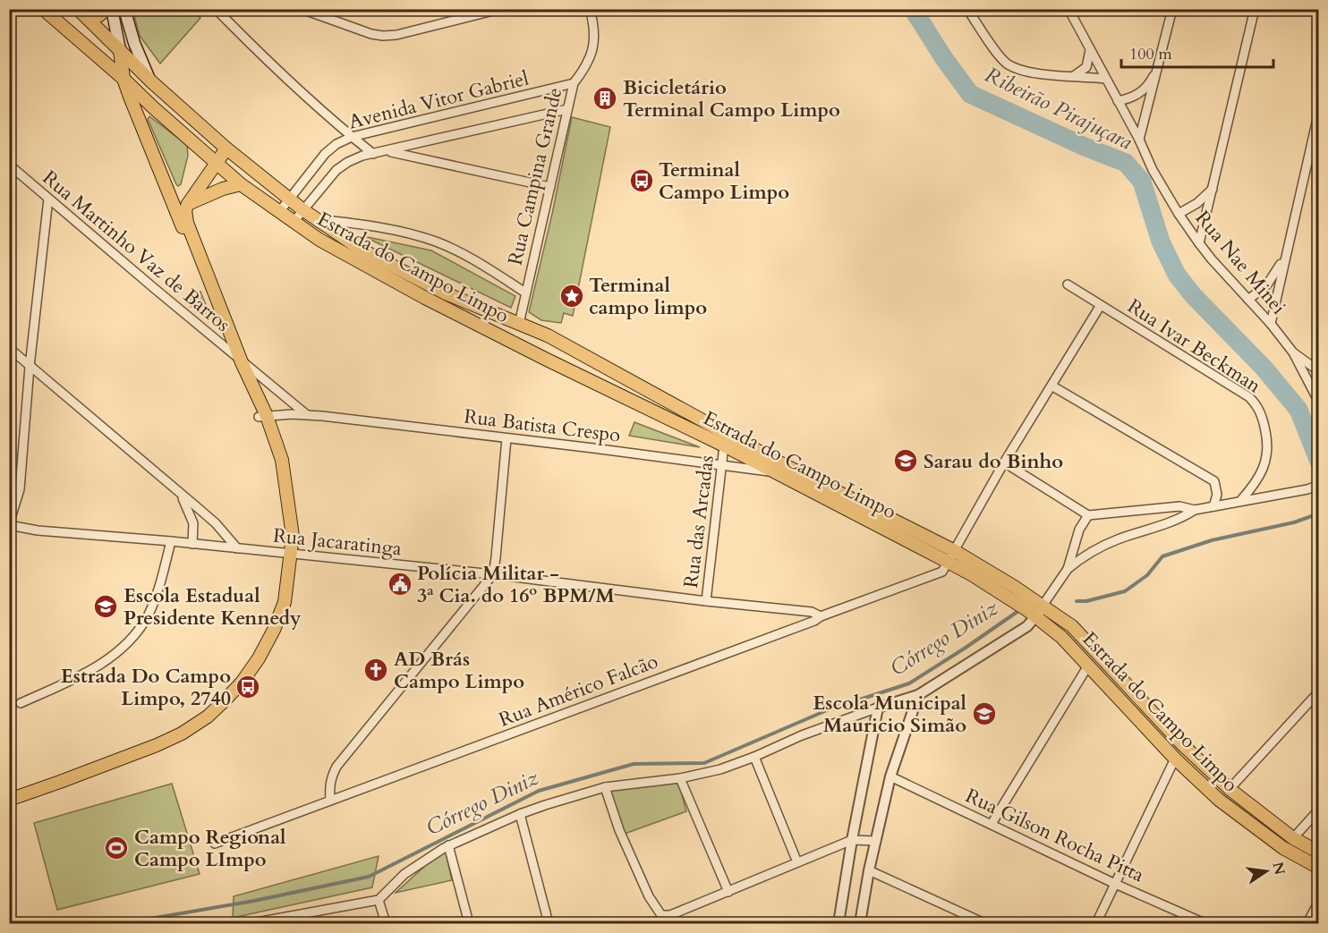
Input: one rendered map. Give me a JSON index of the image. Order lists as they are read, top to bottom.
{
  "streets": {
    "main road": ["Estrada do Campo Limpo"],
    "street": [
      "Avenida Vitor Gabriel",
      "Rua Campina Grande",
      "Rua Martinho Vaz de Barros",
      "Rua Nae Minei",
      "Rua Ivar Beckman",
      "Rua Batista Crespo",
      "Rua das Arcadas",
      "Rua Jacaratinga",
      "Rua Américo Falcão",
      "Rua Gilson Rocha Pitta"
    ]
  },
  "crossings": [
    ["Avenida Vitor Gabriel", "Rua Campina Grande"],
    ["Avenida Vitor Gabriel", "Estrada do Campo Limpo"],
    ["Rua Campina Grande", "Estrada do Campo Limpo"],
    ["Estrada do Campo Limpo", "Rua Batista Crespo"],
    ["Estrada do Campo Limpo", "Rua das Arcadas"],
    ["Estrada do Campo Limpo", "Rua Américo Falcão"],
    ["Rua Batista Crespo", "Rua das Arcadas"],
    ["Rua das Arcadas", "Rua Jacaratinga"],
    ["Rua Jacaratinga", "Rua Américo Falcão"]
  ],
  "water": ["Ribeirão Pirajuçara", "Córrego Diniz"],
  "places": {
    "building": ["Bicicletário Terminal Campo Limpo"],
    "bus stop": ["Terminal Campo Limpo", "Estrada Do Campo Limpo, 2740"],
    "place": ["Terminal campo limpo"],
    "school or university": ["Sarau do Binho", "Escola Estadual Presidente Kennedy", "Escola Municipal Mauricio Simão"],
    "public building": ["Polícia Militar - 3ª Cia. do 16º BPM/M"],
    "church": ["AD Brás Campo Limpo"],
    "sports": ["Campo Regional Campo LImpo"]
  },
  "scale_bar": "100 m",
  "north": "right"
}
